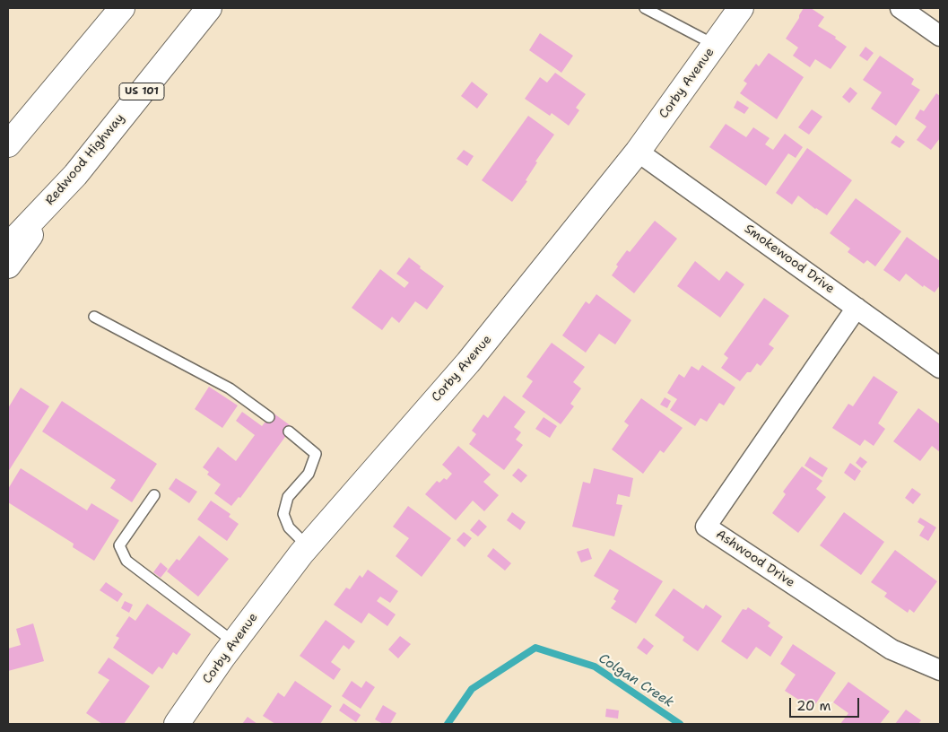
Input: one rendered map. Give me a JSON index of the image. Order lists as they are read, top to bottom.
{
  "streets": {
    "main road": ["Corby Avenue", "US 101", "Redwood Highway"],
    "street": ["Smokewood Drive", "Ashwood Drive"]
  },
  "crossings": [
    ["Corby Avenue", "Smokewood Drive"],
    ["Smokewood Drive", "Ashwood Drive"]
  ],
  "water": ["Colgan Creek"],
  "scale_bar": "20 m"
}
